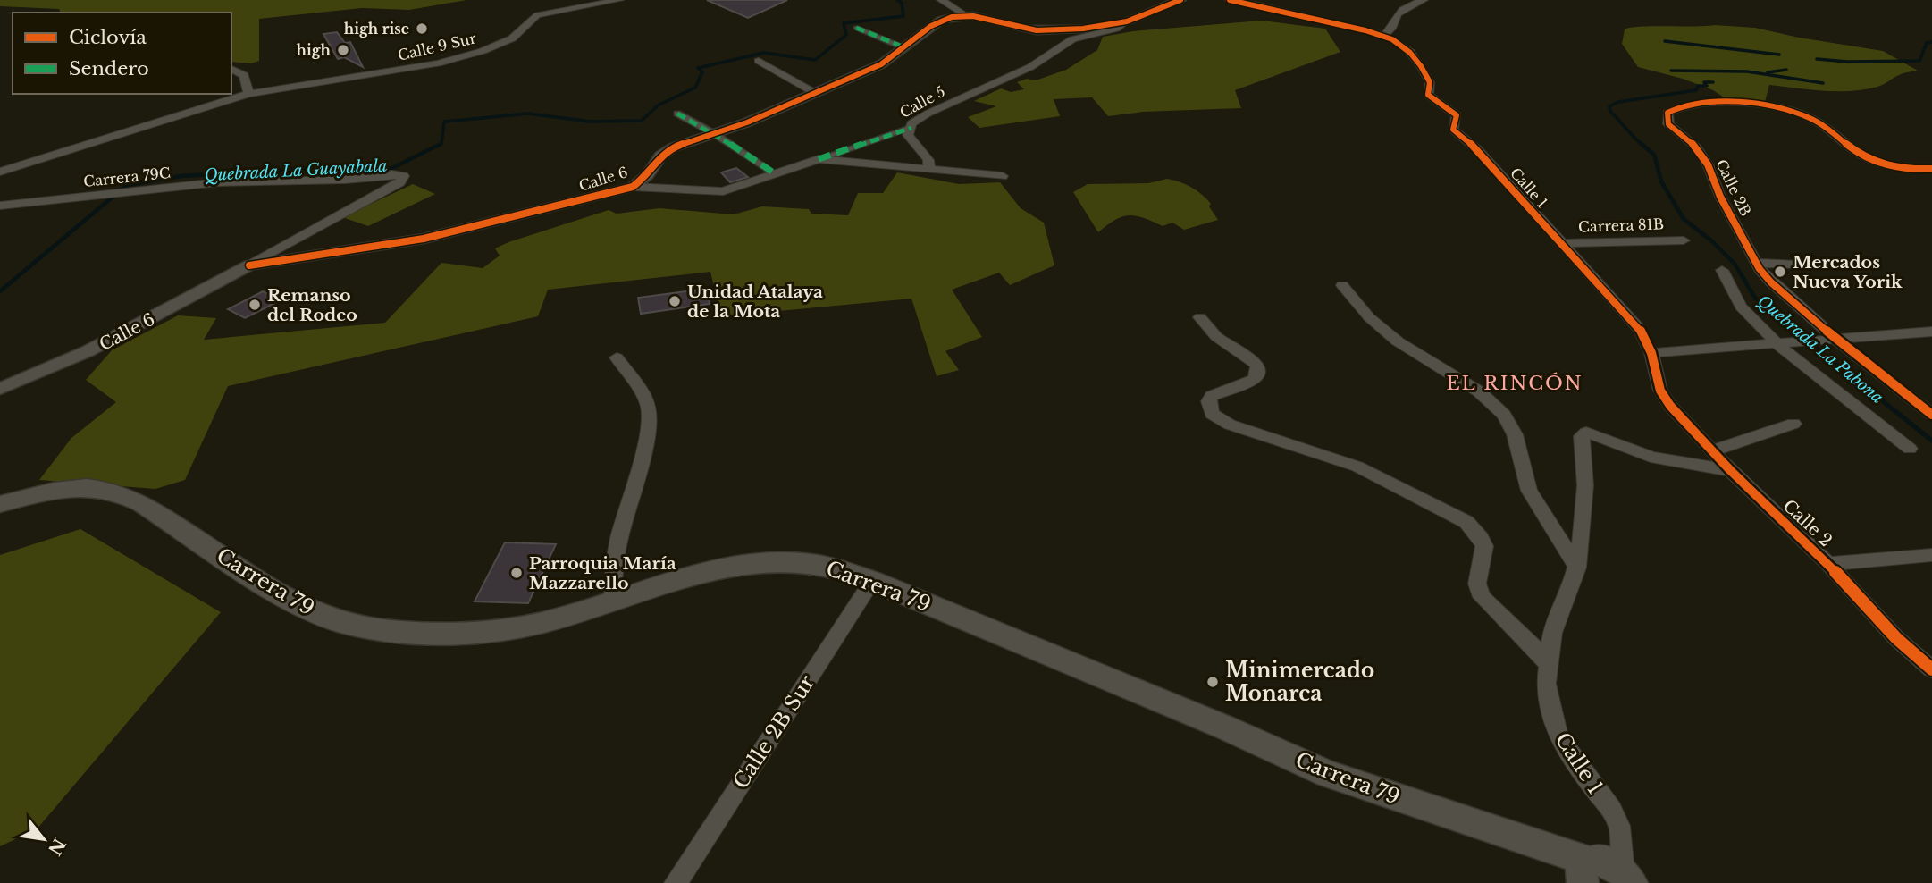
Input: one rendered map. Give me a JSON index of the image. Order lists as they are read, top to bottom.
{
  "streets": {
    "main road": ["Carrera 79"],
    "street": [
      "Calle 9 Sur",
      "Calle 5",
      "Carrera 79C",
      "Calle 6",
      "Calle 1",
      "Calle 2B",
      "Carrera 81B",
      "Calle 2",
      "Calle 2B Sur"
    ]
  },
  "crossings": [
    ["Calle 5", "Calle 6"],
    ["Carrera 79C", "Calle 6"],
    ["Calle 1", "Carrera 81B"],
    ["Calle 1", "Calle 2"],
    ["Calle 1", "Carrera 79"],
    ["Carrera 79", "Calle 2B Sur"]
  ],
  "districts": ["EL RINCÓN"],
  "water": ["Quebrada La Guayabala", "Quebrada La Pabona"],
  "places": [
    "high rise",
    "high",
    "Mercados Nueva Yorik",
    "Unidad Atalaya de la Mota",
    "Remanso del Rodeo",
    "Parroquia María Mazzarello",
    "Minimercado Monarca"
  ],
  "legend": ["Ciclovía", "Sendero"],
  "north": "bottom right"
}
